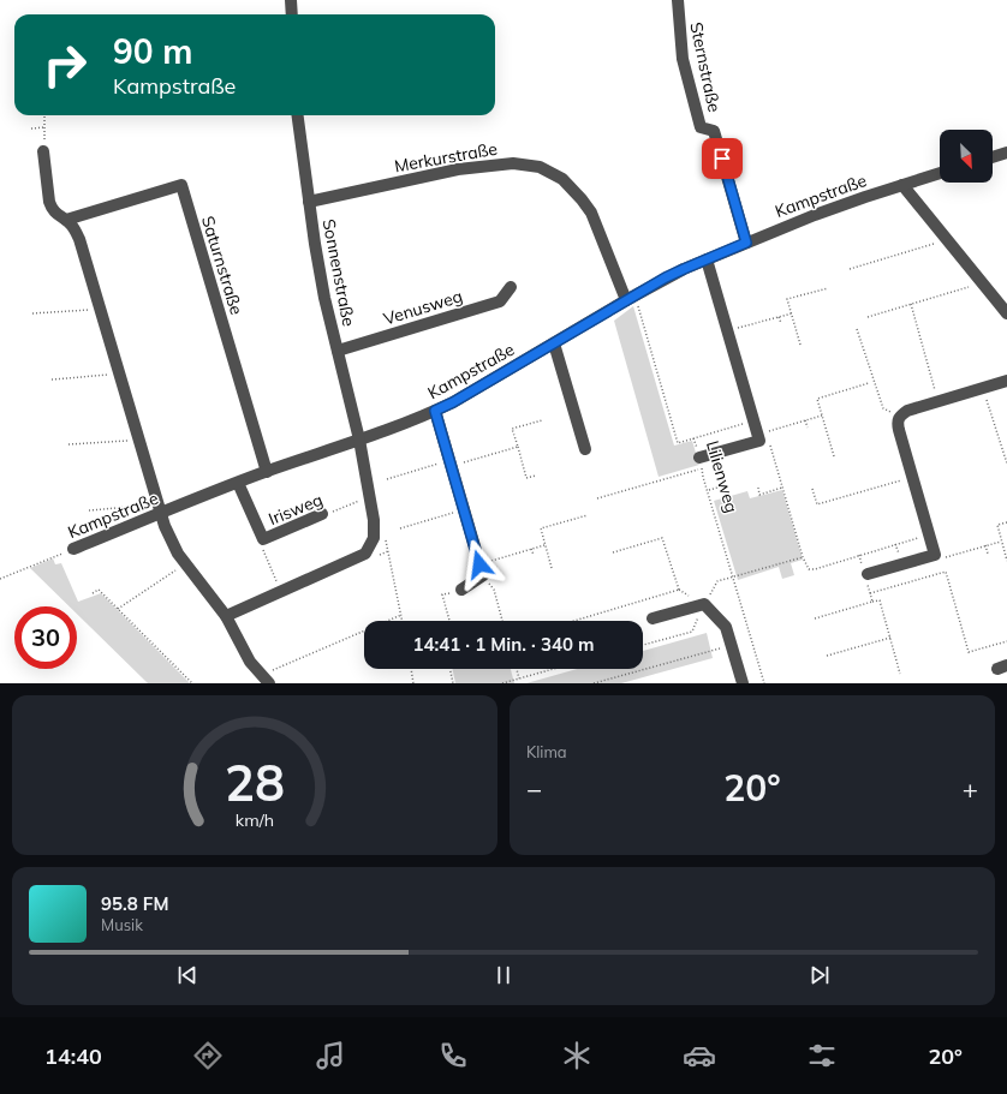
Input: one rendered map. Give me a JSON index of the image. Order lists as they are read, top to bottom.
{
  "streets": {
    "street": [
      "Sternstraße",
      "Merkurstraße",
      "Kampstraße",
      "Saturnstraße",
      "Sonnenstraße",
      "Venusweg",
      "Irisweg"
    ],
    "path": ["Lilienweg"]
  },
  "crossings": [
    ["Sternstraße", "Kampstraße"],
    ["Merkurstraße", "Kampstraße"],
    ["Merkurstraße", "Sonnenstraße"],
    ["Merkurstraße", "Lilienweg"],
    ["Kampstraße", "Saturnstraße"],
    ["Kampstraße", "Sonnenstraße"],
    ["Kampstraße", "Lilienweg"],
    ["Kampstraße", "Irisweg"],
    ["Sonnenstraße", "Venusweg"],
    ["Sonnenstraße", "Irisweg"]
  ],
  "north": "bottom right",
  "page": {
    "turn": ["90 m", "Kampstraße"],
    "limit": "30",
    "trip": "14:41 · 1 Min. · 340 m",
    "tile": "Klima",
    "heat": ["−", "20°", "+"],
    "song": ["95.8 FM", "Musik"],
    "tabs": ["14:40", "20°"],
    "gauge": ["28", "km/h"]
  }
}
